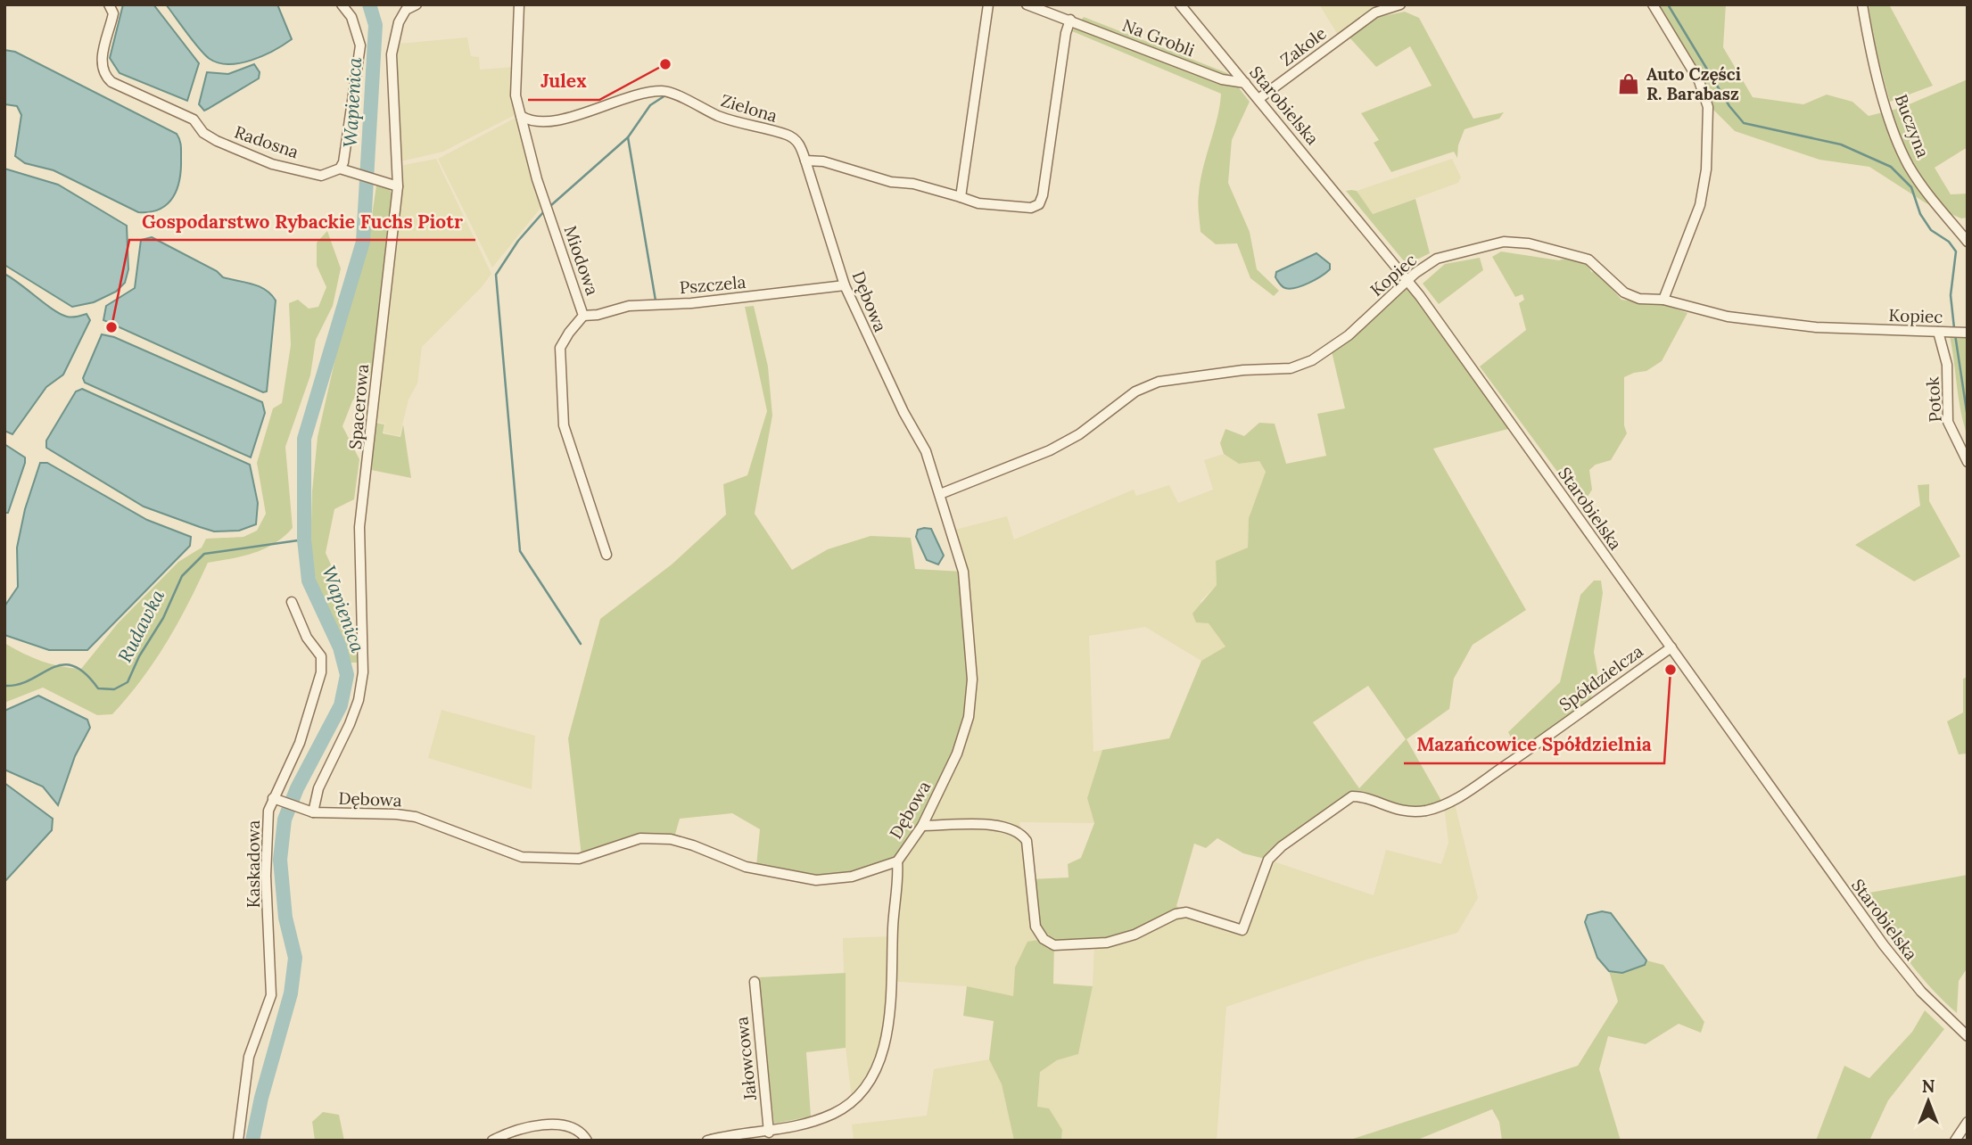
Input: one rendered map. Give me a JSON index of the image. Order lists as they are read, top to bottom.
{
  "streets": {
    "street": [
      "Na Grobli",
      "Zakole",
      "Starobielska",
      "Zielona",
      "Buczyna",
      "Radosna",
      "Miodowa",
      "Kopiec",
      "Pszczela",
      "Dębowa",
      "Potok",
      "Spacerowa",
      "Spółdzielcza",
      "Kaskadowa",
      "Jałowcowa"
    ]
  },
  "crossings": [
    ["Na Grobli", "Starobielska"],
    ["Zakole", "Starobielska"],
    ["Starobielska", "Kopiec"],
    ["Starobielska", "Spółdzielcza"],
    ["Zielona", "Miodowa"],
    ["Zielona", "Dębowa"],
    ["Miodowa", "Pszczela"],
    ["Kopiec", "Dębowa"],
    ["Kopiec", "Potok"],
    ["Pszczela", "Dębowa"],
    ["Dębowa", "Spacerowa"],
    ["Dębowa", "Spółdzielcza"],
    ["Dębowa", "Kaskadowa"]
  ],
  "water": ["Wapienica", "Rudawka"],
  "places": {
    "other": ["Julex", "Gospodarstwo Rybackie Fuchs Piotr", "Mazańcowice Spółdzielnia"],
    "shop": ["Auto Części R. Barabasz"]
  },
  "north": "top"
}
